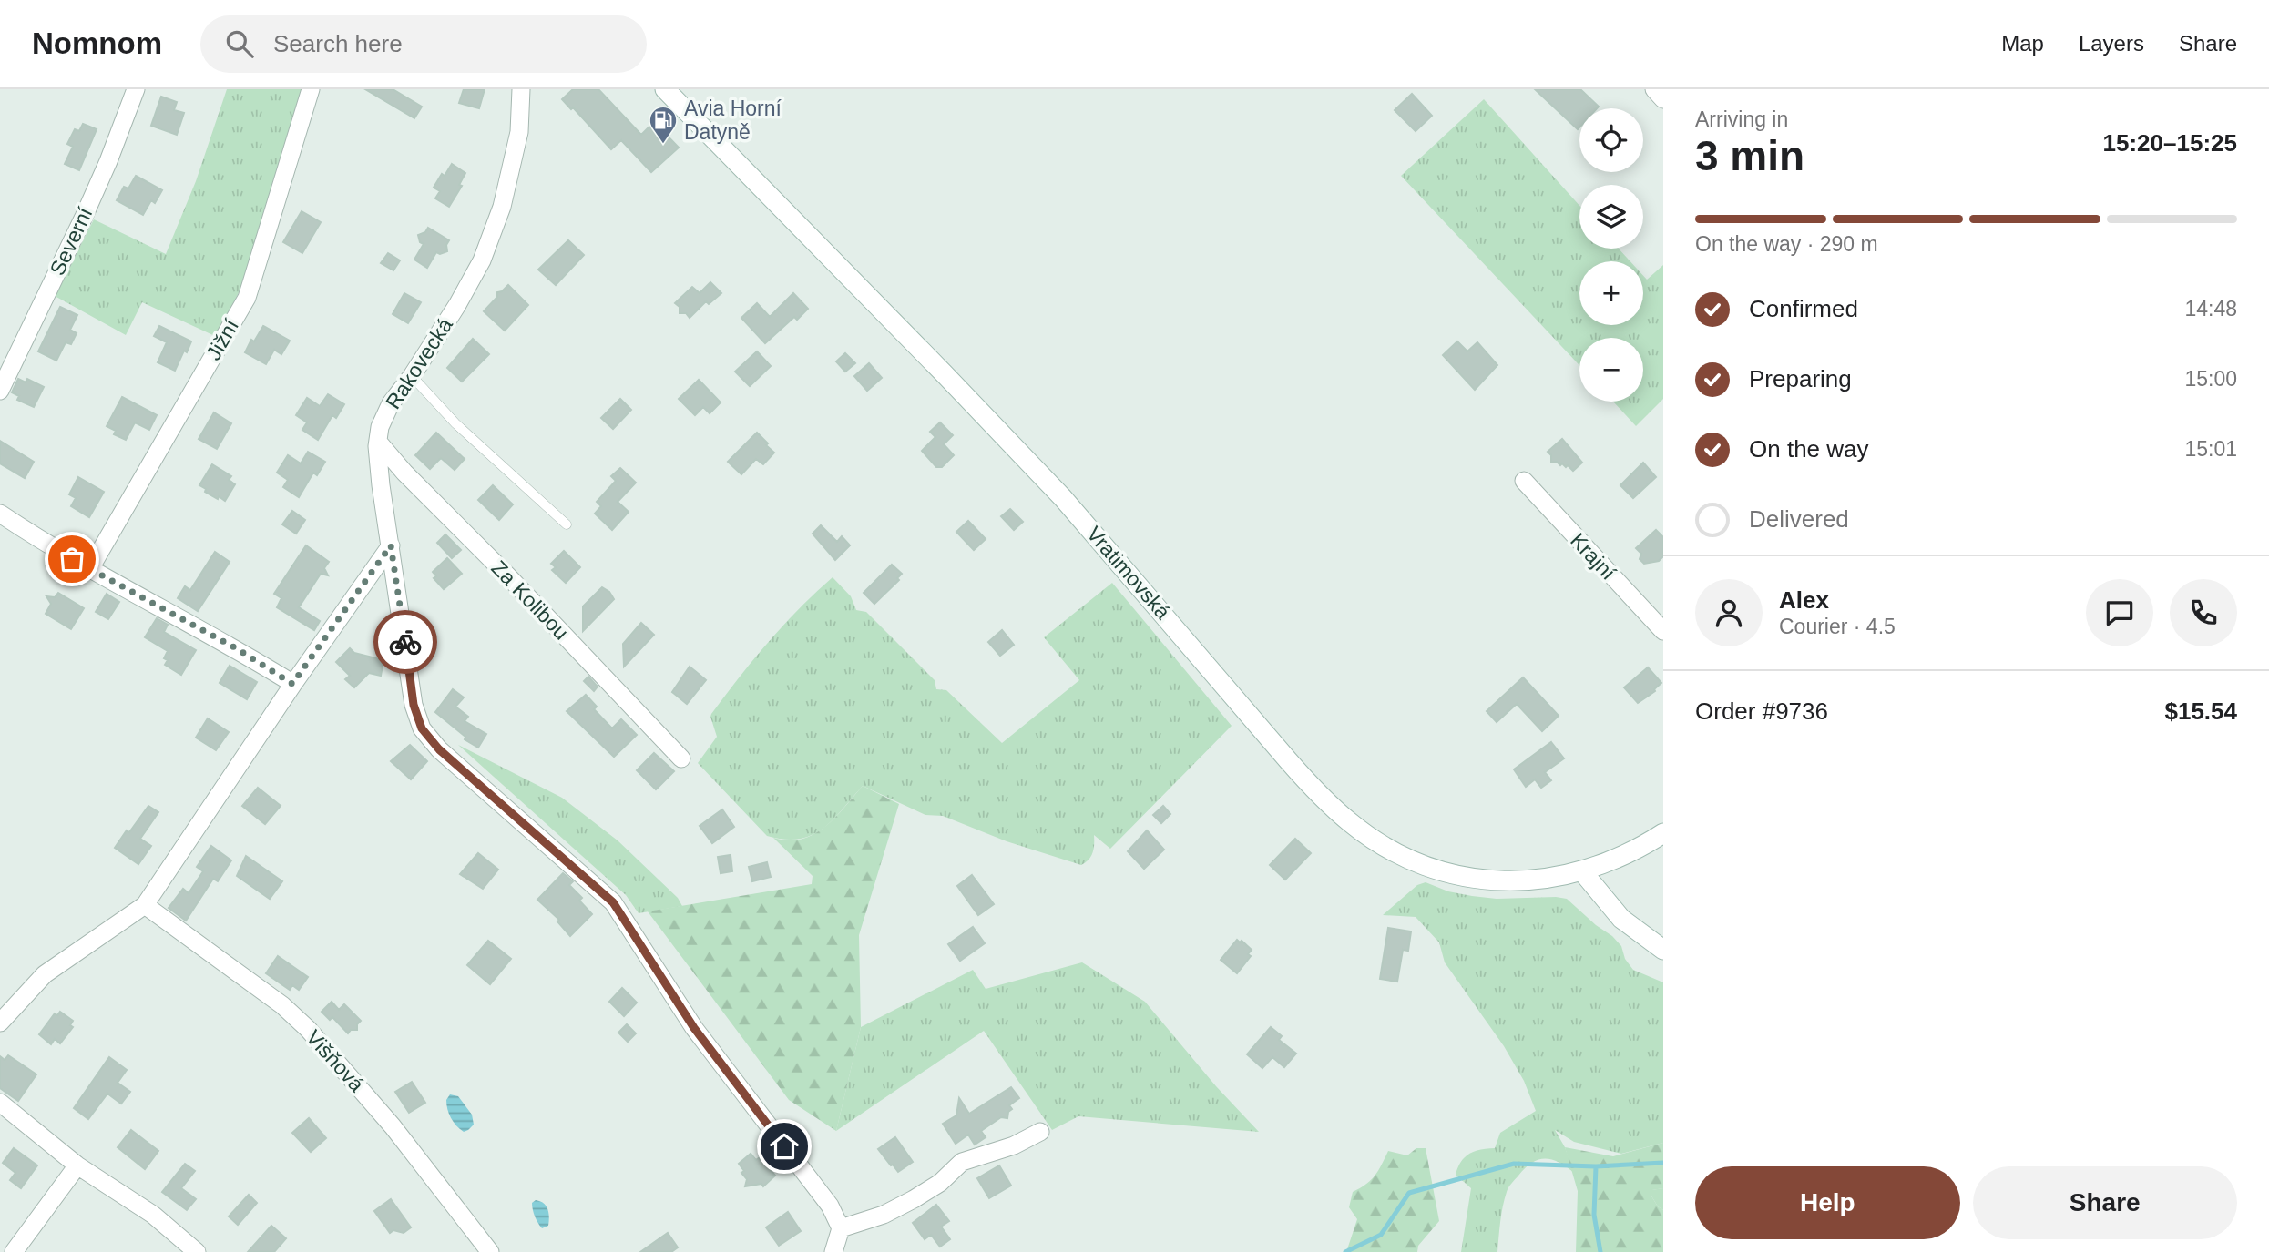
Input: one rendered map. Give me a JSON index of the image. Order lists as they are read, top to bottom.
{
  "streets": {
    "main road": ["Vratimovská"],
    "street": [
      "Severní",
      "Jižní",
      "Rakovecká",
      "Krajní",
      "Za Kolibou",
      "Višňová"
    ]
  },
  "crossings": [
    ["Rakovecká", "Za Kolibou"]
  ],
  "places": {
    "fuel station": ["Avia Horní Datyně"]
  },
  "page": {
    "header": "Nomnom",
    "search": "Search here",
    "nav": ["Map", "Layers", "Share"],
    "heading": ["3 min", "Arriving in", "15:20–15:25"],
    "panel": [
      "Alex",
      "Courier · 4.5",
      "Order #9736",
      "$15.54"
    ],
    "map_buttons": ["+", "−"],
    "bar": "On the way · 290 m",
    "list": [
      ["Confirmed", "14:48"],
      ["Preparing", "15:00"],
      ["On the way", "15:01"],
      "Delivered"
    ],
    "buttons": ["Help", "Share"]
  }
}
